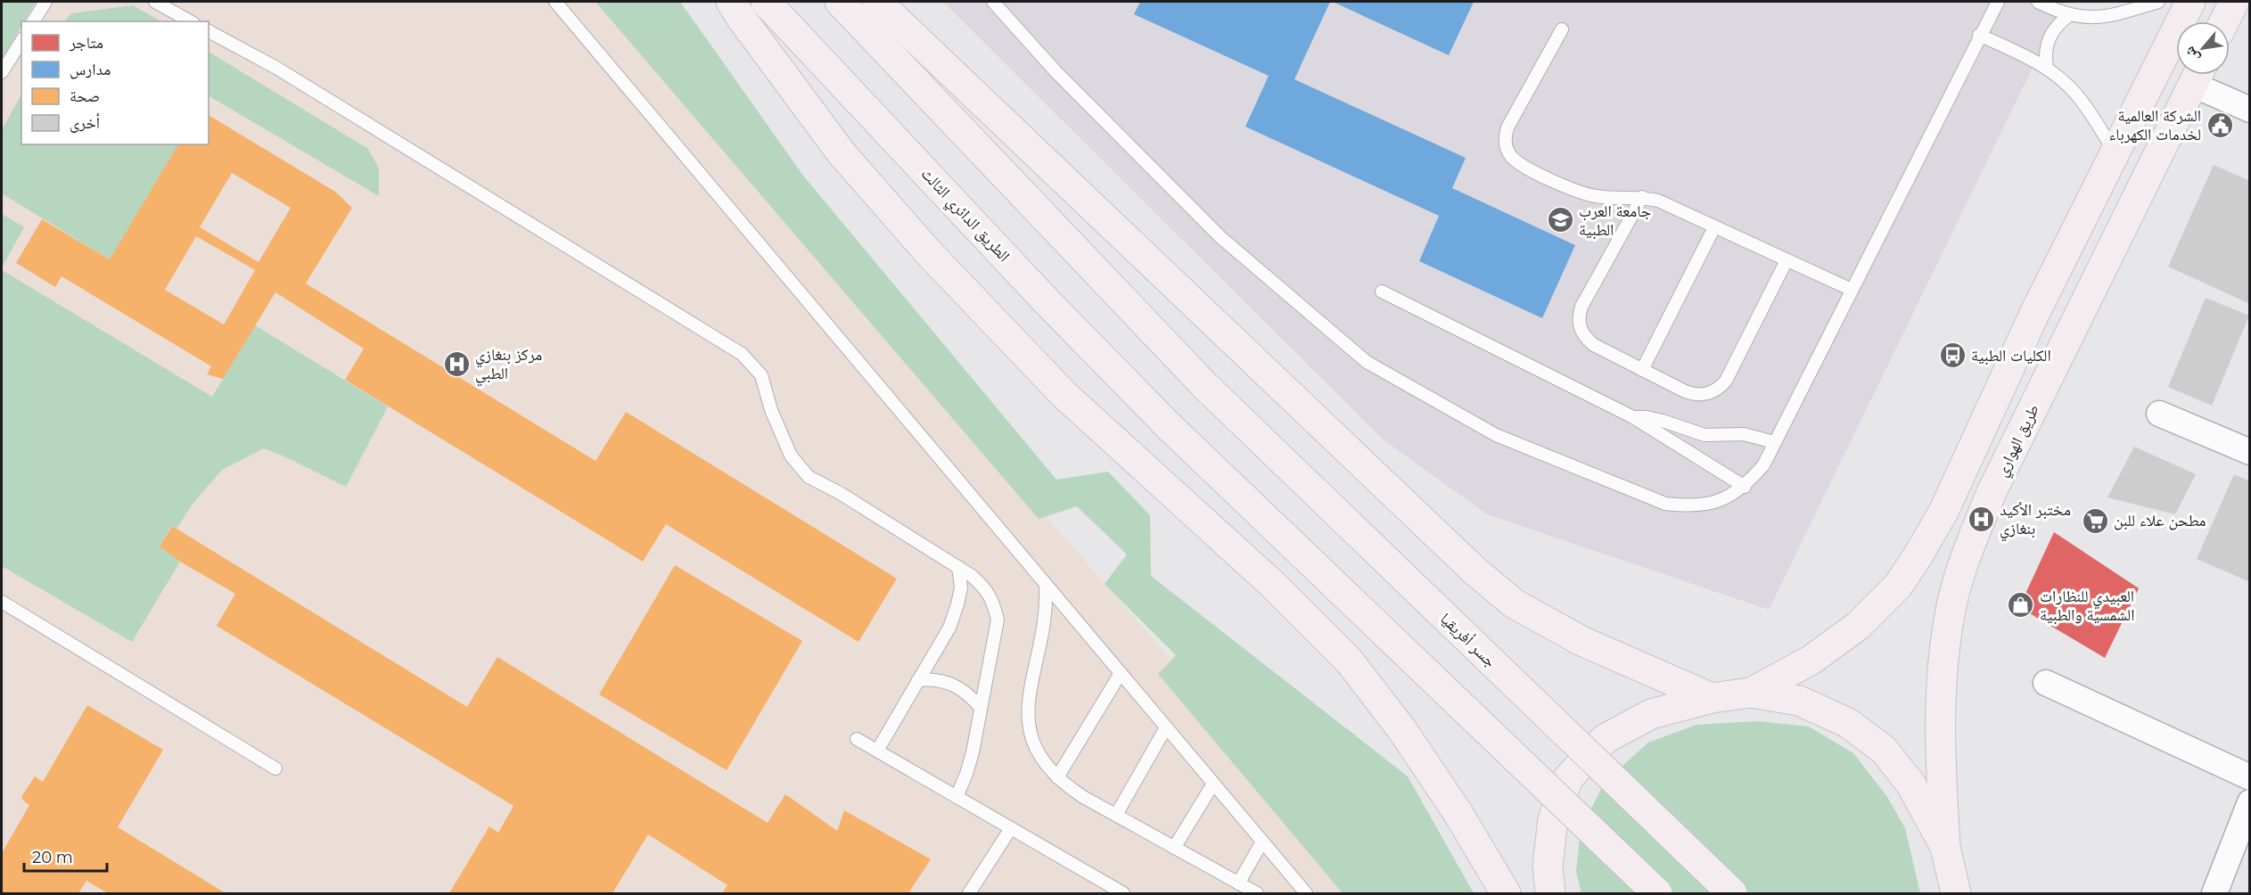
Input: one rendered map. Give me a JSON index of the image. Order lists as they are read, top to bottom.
{
  "streets": {
    "highway": ["الطريق الدائري الثالث", "طريق الهواري", "جسر أفريقيا"]
  },
  "places": {
    "public building": ["الشركة العالمية لخدمات الكهرباء"],
    "school or university": ["جامعة العرب الطبية"],
    "bus stop": ["الكليات الطبية"],
    "hospital": ["مركز بنغازي الطبي", "مختبر الأكيد بنغازي"],
    "supermarket": ["مطحن علاء للبن"],
    "shop": ["العبيدي للنظارات الشمسية والطبية"]
  },
  "legend": [
    "متاجر",
    "مدارس",
    "صحة",
    "أخرى"
  ],
  "scale_bar": "20 m",
  "north": "bottom left"
}
